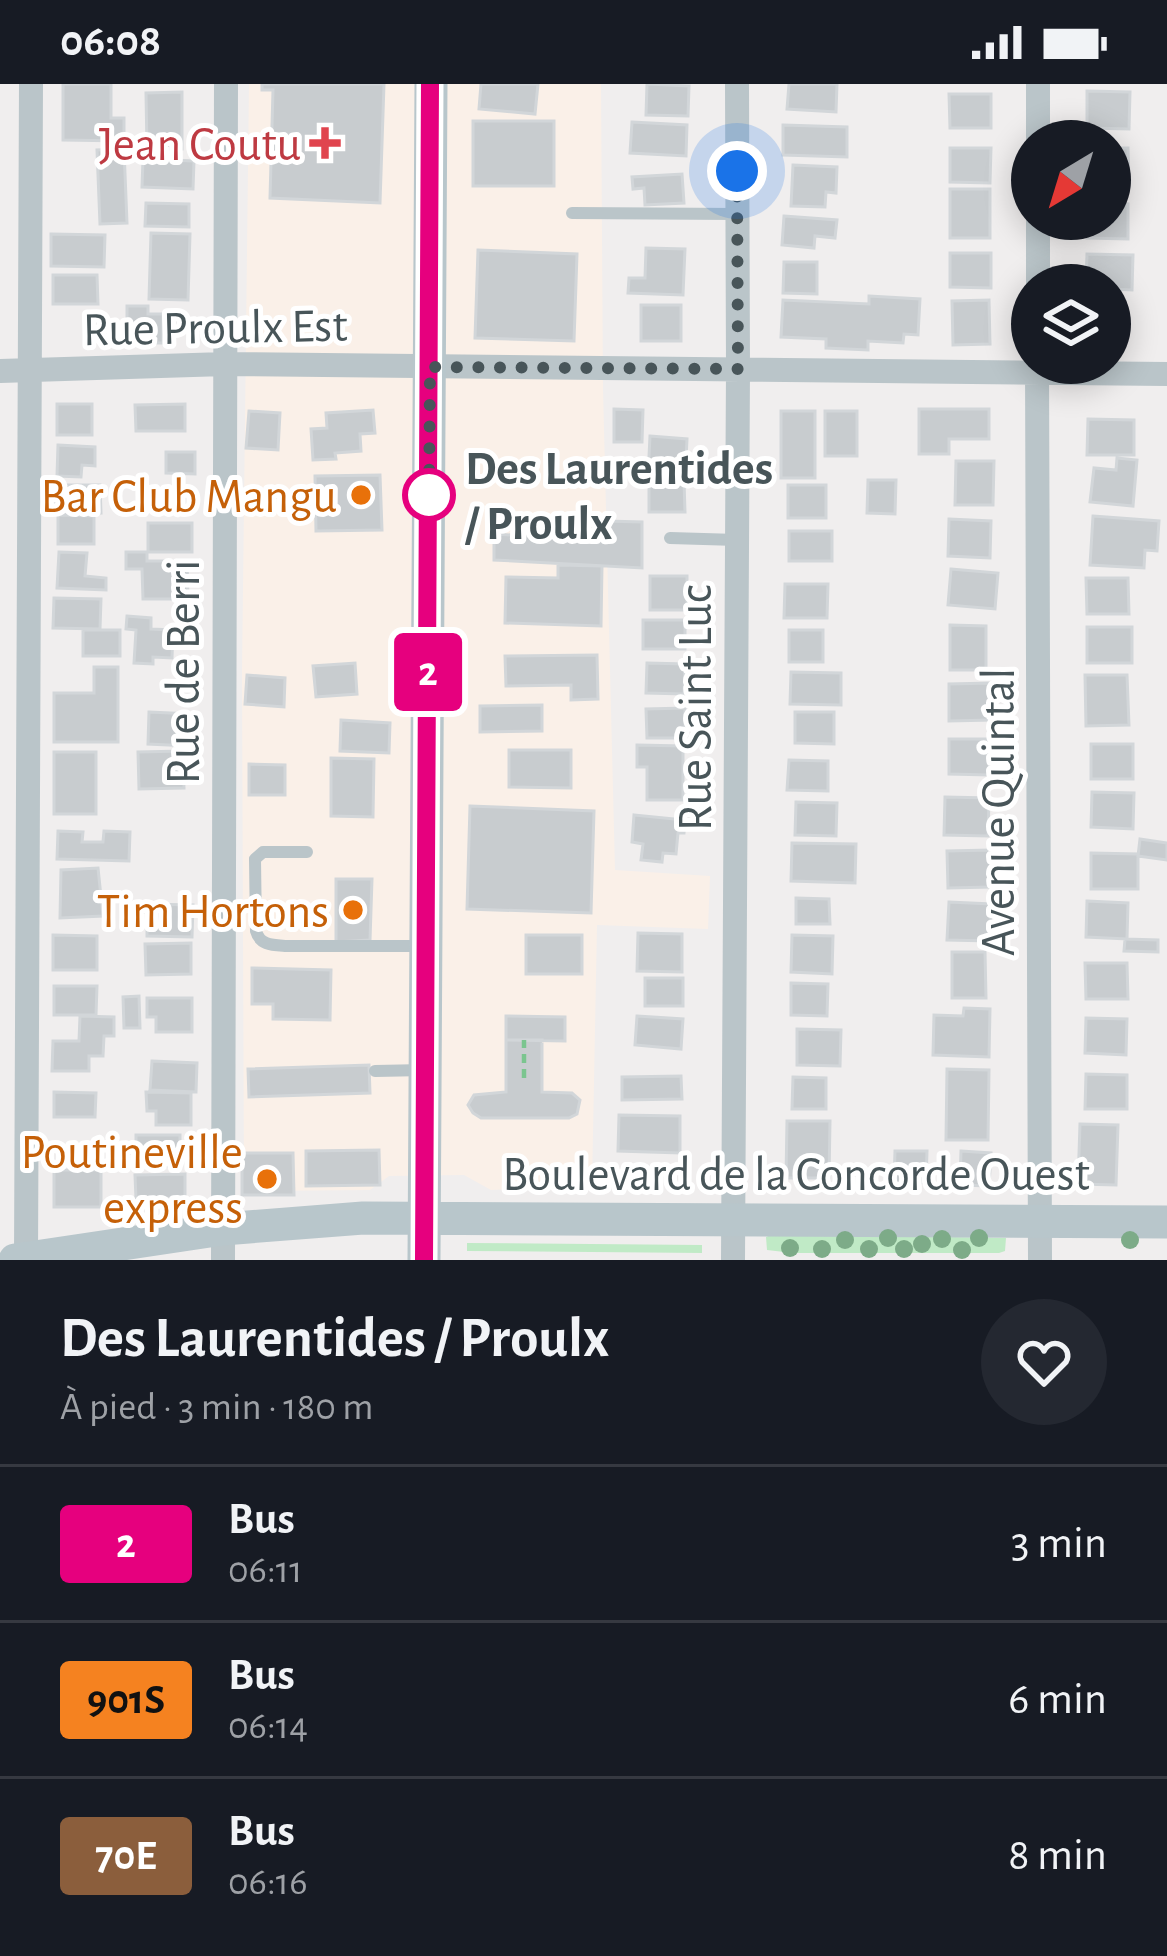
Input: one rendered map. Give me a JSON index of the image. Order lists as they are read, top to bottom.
{
  "streets": {
    "main road": ["Boulevard de la Concorde Ouest"],
    "street": [
      "Rue Proulx Est",
      "Rue de Berri",
      "Rue Saint Luc",
      "Avenue Quintal"
    ]
  },
  "crossings": [
    ["Rue Proulx Est", "Rue de Berri"],
    ["Rue Proulx Est", "Rue Saint Luc"],
    ["Rue de Berri", "Boulevard de la Concorde Ouest"],
    ["Rue Saint Luc", "Boulevard de la Concorde Ouest"],
    ["Avenue Quintal", "Boulevard de la Concorde Ouest"]
  ],
  "places": {
    "health": ["Jean Coutu"],
    "other": [
      "Bar Club Mangu",
      "Des Laurentides / Proulx",
      "Tim Hortons",
      "Poutineville express"
    ]
  },
  "lines": ["bus line 2"],
  "north": "bottom left",
  "page": {
    "status": "06:08",
    "on_map": "2",
    "heading": ["Des Laurentides / Proulx", "À pied · 3 min · 180 m"],
    "list": [
      {
        "mark": "2",
        "name": "Bus",
        "note": "06:11",
        "value": "3 min"
      },
      {
        "mark": "901S",
        "name": "Bus",
        "note": "06:14",
        "value": "6 min"
      },
      {
        "mark": "70E",
        "name": "Bus",
        "note": "06:16",
        "value": "8 min"
      }
    ]
  }
}
